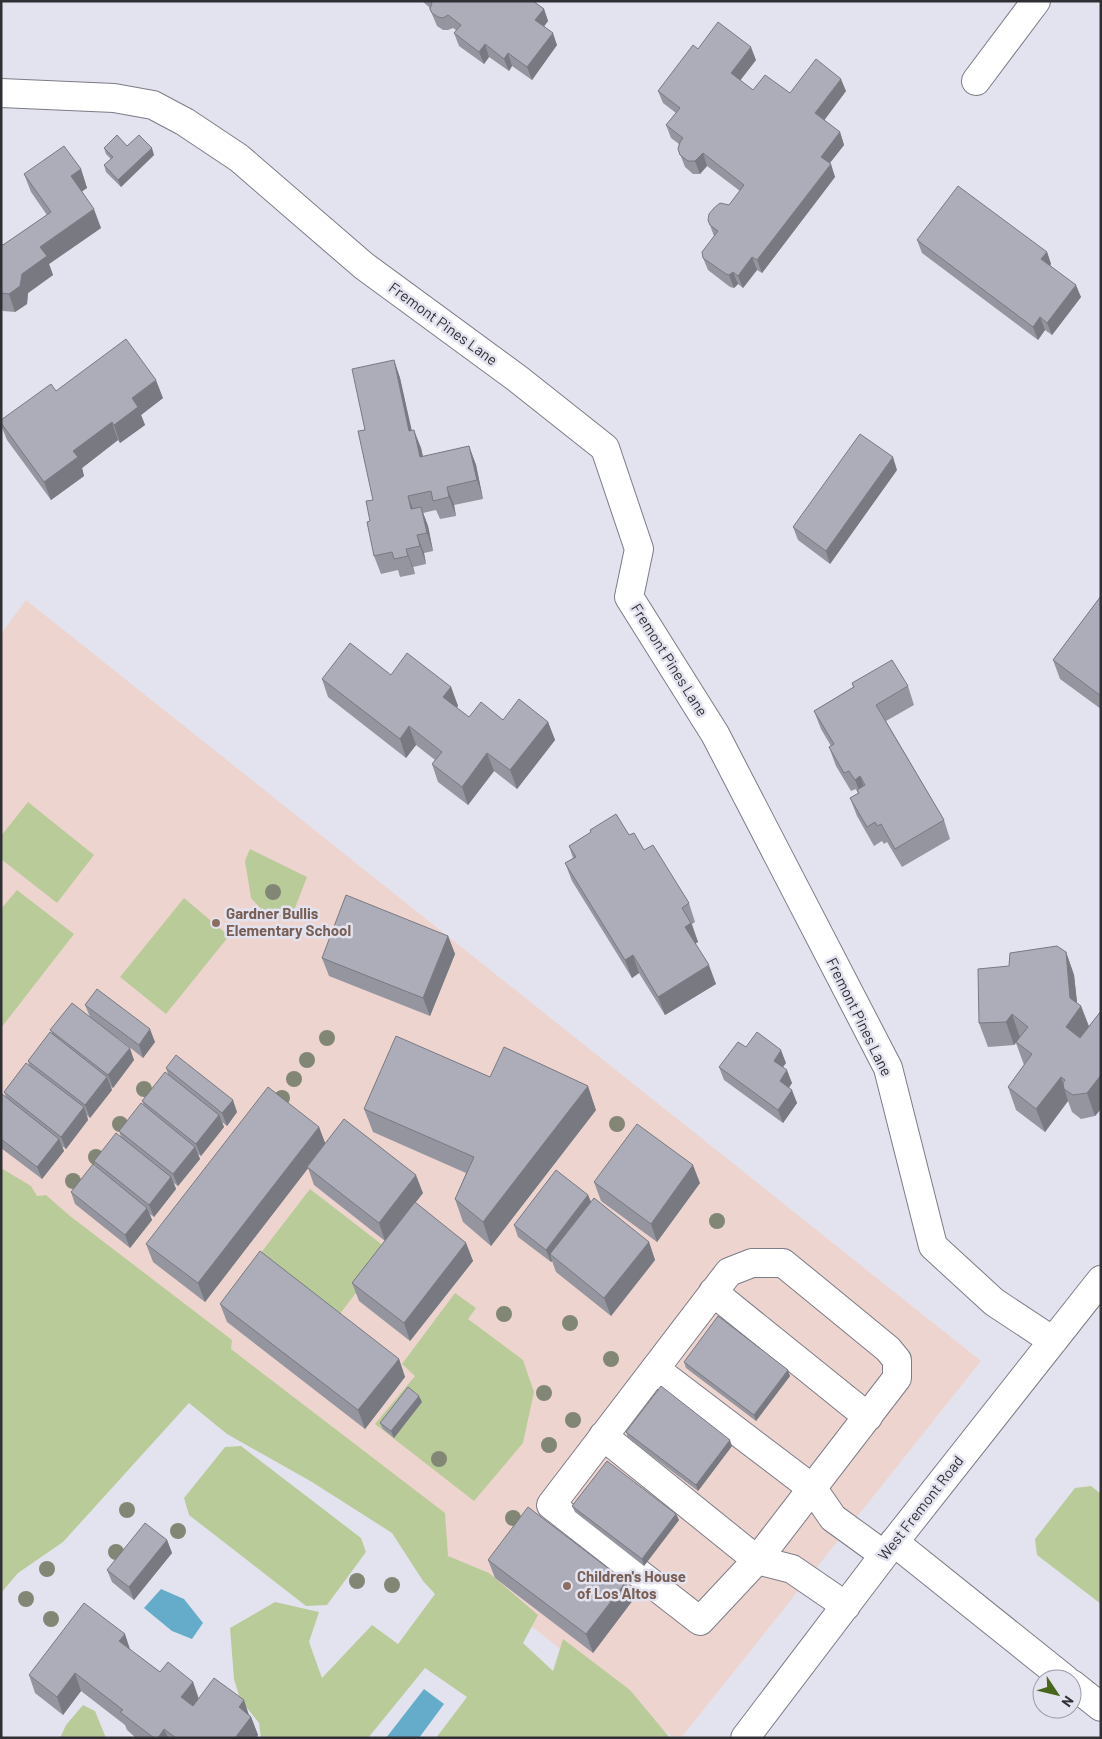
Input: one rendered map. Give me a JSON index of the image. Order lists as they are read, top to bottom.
{
  "streets": {
    "street": ["Fremont Pines Lane", "West Fremont Road"]
  },
  "crossings": [
    ["Fremont Pines Lane", "West Fremont Road"]
  ],
  "places": ["Gardner Bullis Elementary School", "Children's House of Los Altos"],
  "north": "bottom right"
}
